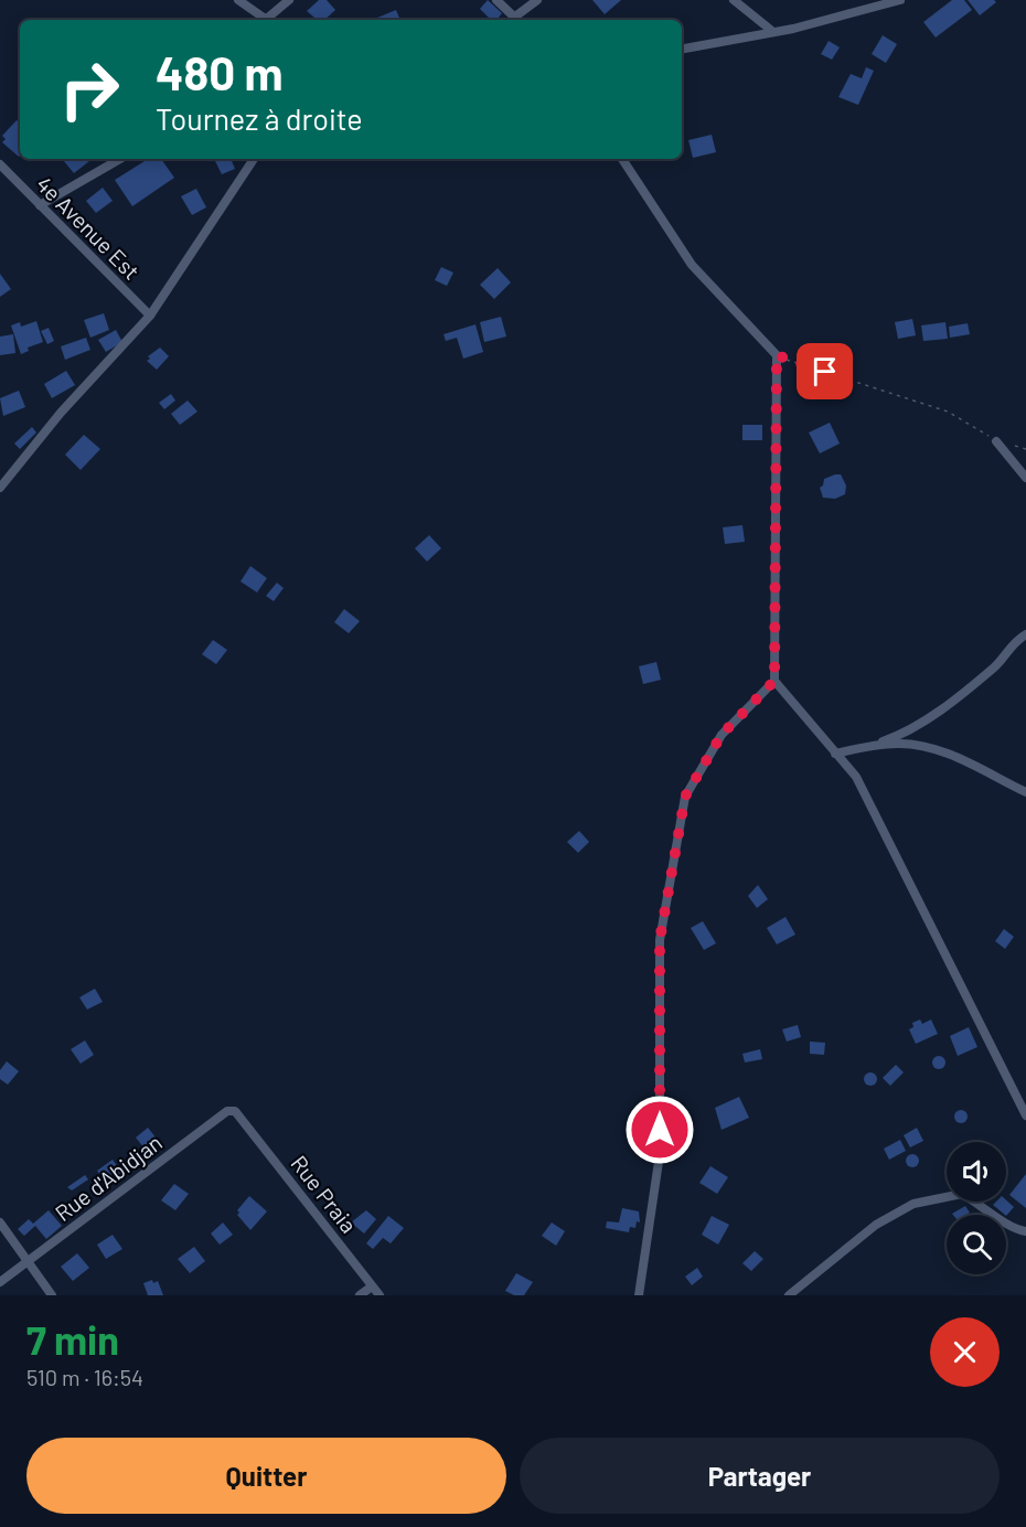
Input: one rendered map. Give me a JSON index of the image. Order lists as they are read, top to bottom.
{
  "streets": {
    "street": ["4e Avenue Est", "Rue d'Abidjan", "Rue Praia"]
  },
  "crossings": [
    ["Rue d'Abidjan", "Rue Praia"]
  ],
  "page": {
    "turn": ["480 m", "Tournez à droite"],
    "heading": ["7 min", "510 m · 16:54"],
    "buttons": ["Quitter", "Partager"]
  }
}
